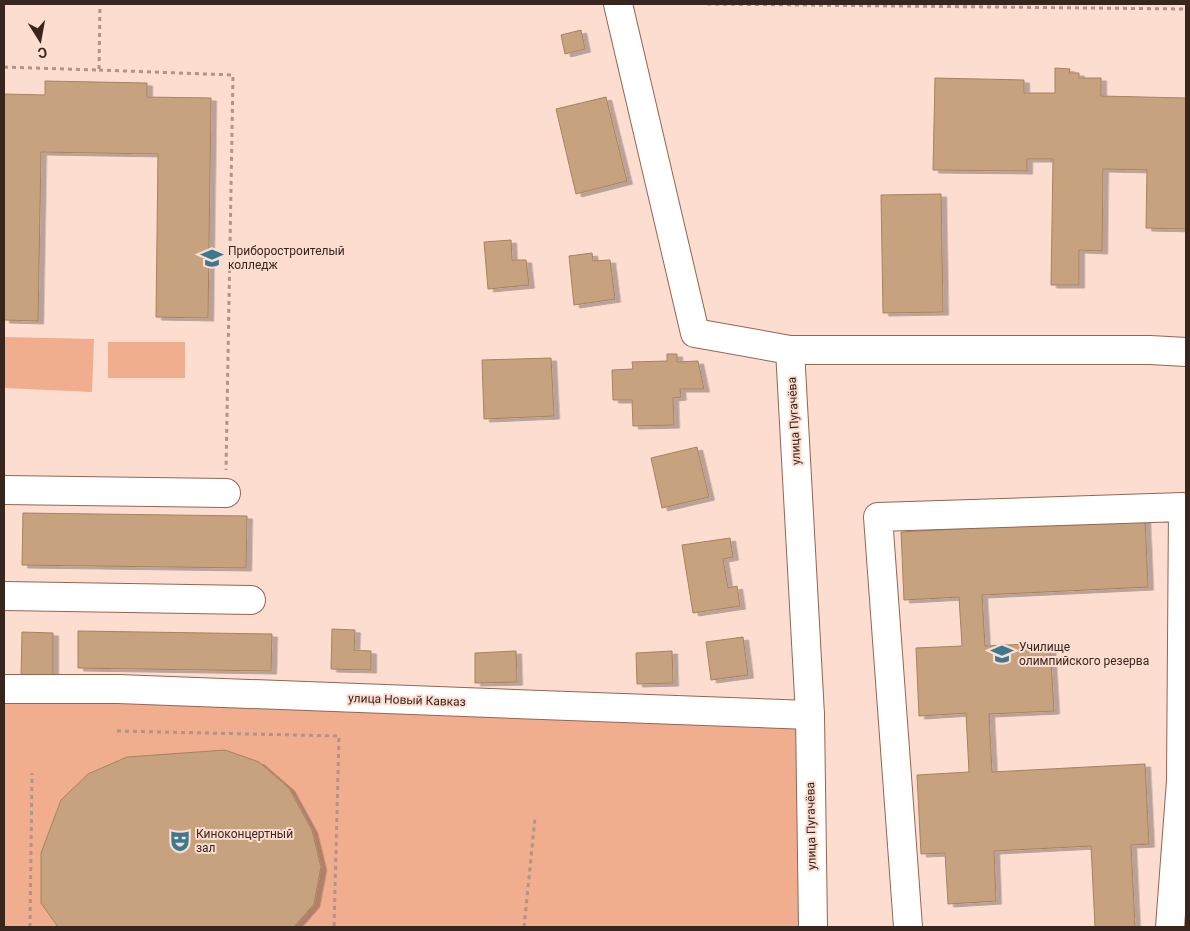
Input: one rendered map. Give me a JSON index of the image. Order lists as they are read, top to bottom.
{
  "streets": {
    "street": ["улица Пугачёва", "улица Новый Кавказ"]
  },
  "crossings": [
    ["улица Пугачёва", "улица Новый Кавказ"]
  ],
  "places": {
    "school or university": ["Приборостроителый колледж", "Училище олимпийского резерва"],
    "theatre": ["Киноконцертный зал"]
  },
  "north": "bottom"
}
